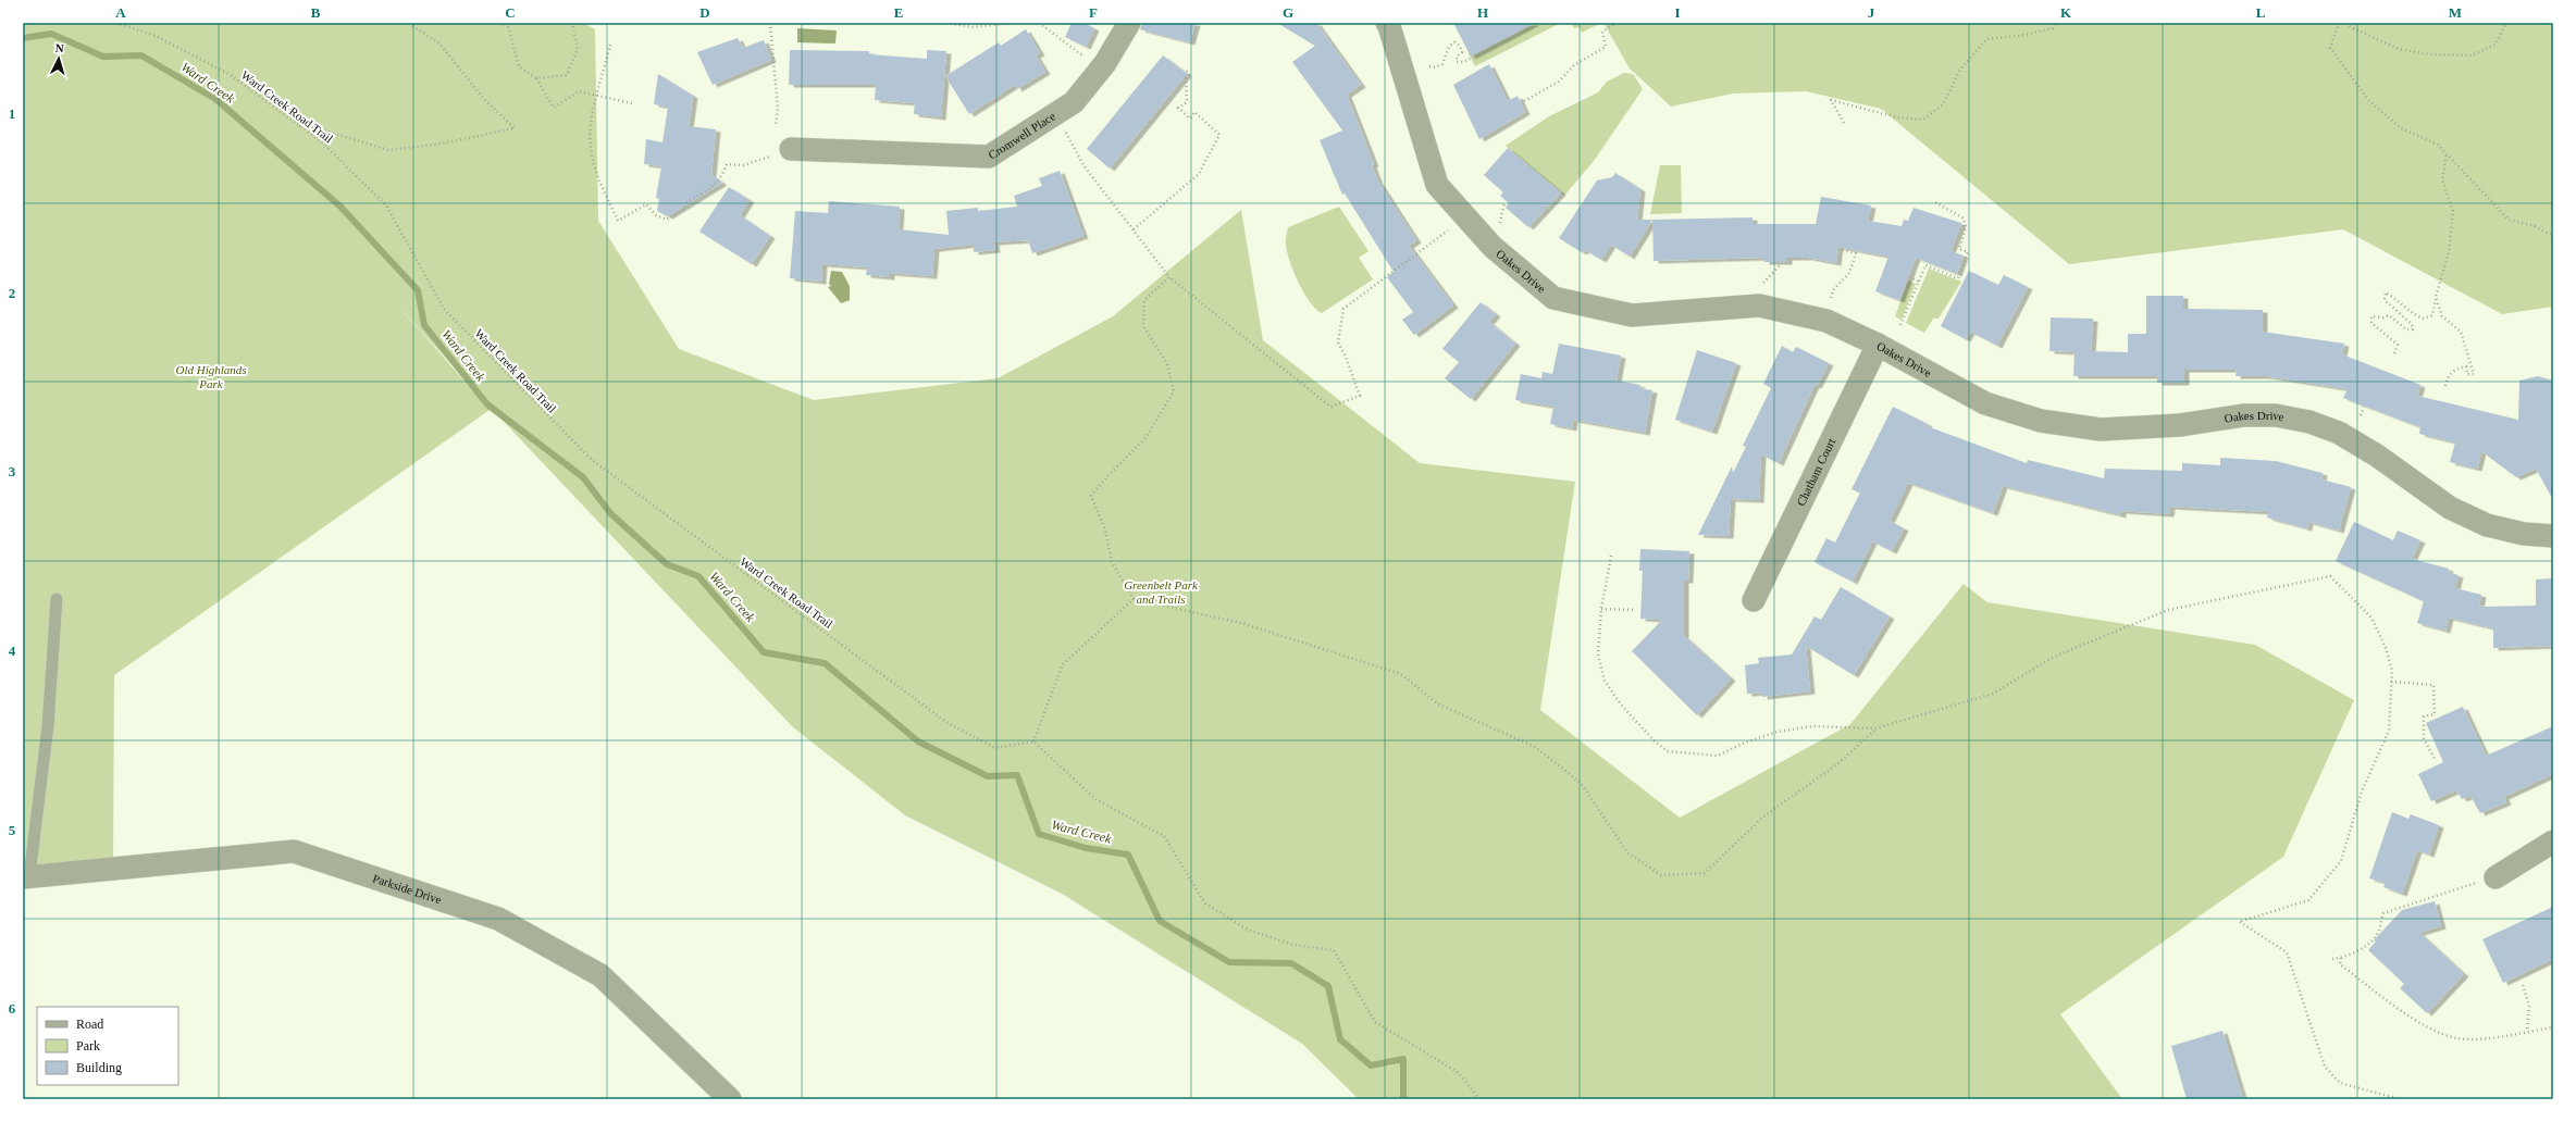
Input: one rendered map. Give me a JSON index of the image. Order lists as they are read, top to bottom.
{
  "streets": {
    "street": [
      "Cromwell Place",
      "Oakes Drive",
      "Chatham Court",
      "Parkside Drive"
    ],
    "path": ["Ward Creek Road Trail"]
  },
  "crossings": [
    ["Oakes Drive", "Chatham Court"]
  ],
  "water": ["Ward Creek"],
  "parks": ["Old Highlands Park", "Greenbelt Park and Trails"],
  "legend": ["Road", "Park", "Building"],
  "north": "top",
  "grid": {
    "columns": [
      "A",
      "B",
      "C",
      "D",
      "E",
      "F",
      "G",
      "H",
      "I",
      "J",
      "K",
      "L",
      "M"
    ],
    "rows": [
      "1",
      "2",
      "3",
      "4",
      "5",
      "6"
    ]
  }
}
